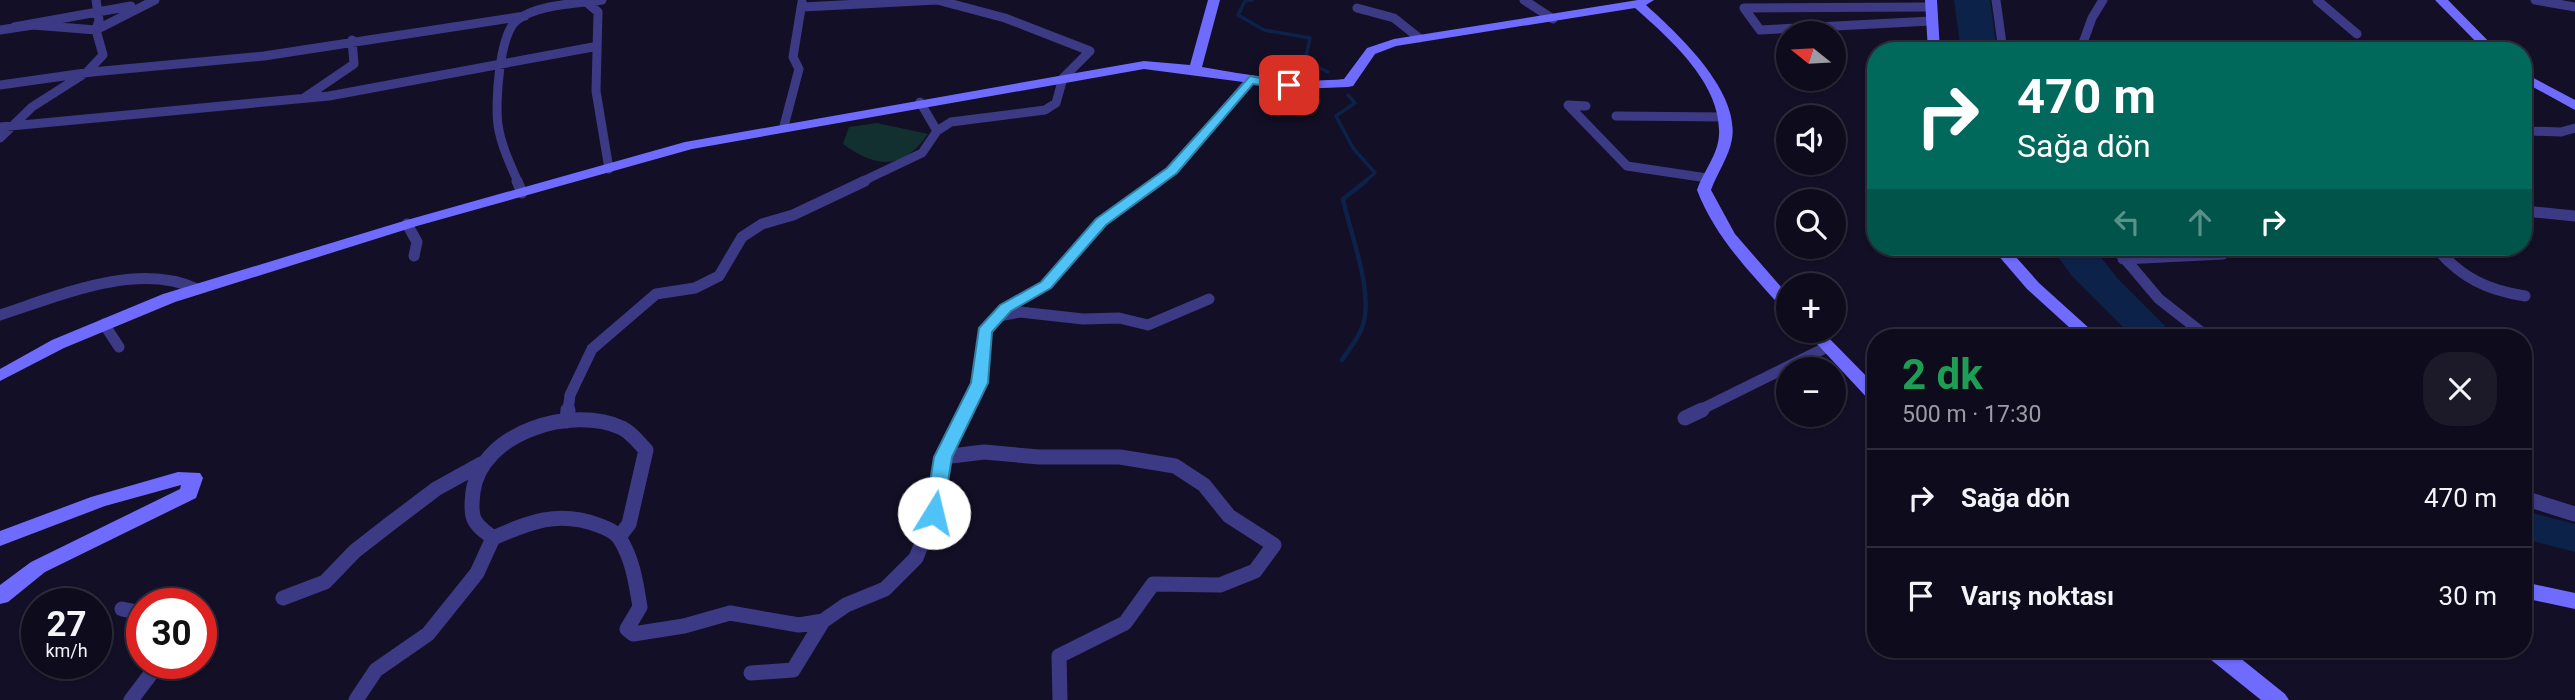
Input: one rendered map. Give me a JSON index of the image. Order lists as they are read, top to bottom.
{
  "north": "left",
  "page": {
    "map_buttons": ["+", "−"],
    "turn": ["470 m", "Sağa dön"],
    "heading": ["2 dk", "500 m · 17:30"],
    "list": [
      {
        "name": "Sağa dön",
        "value": "470 m"
      },
      {
        "name": "Varış noktası",
        "value": "30 m"
      }
    ],
    "speed": "27 km/h",
    "limit": "30"
  }
}
